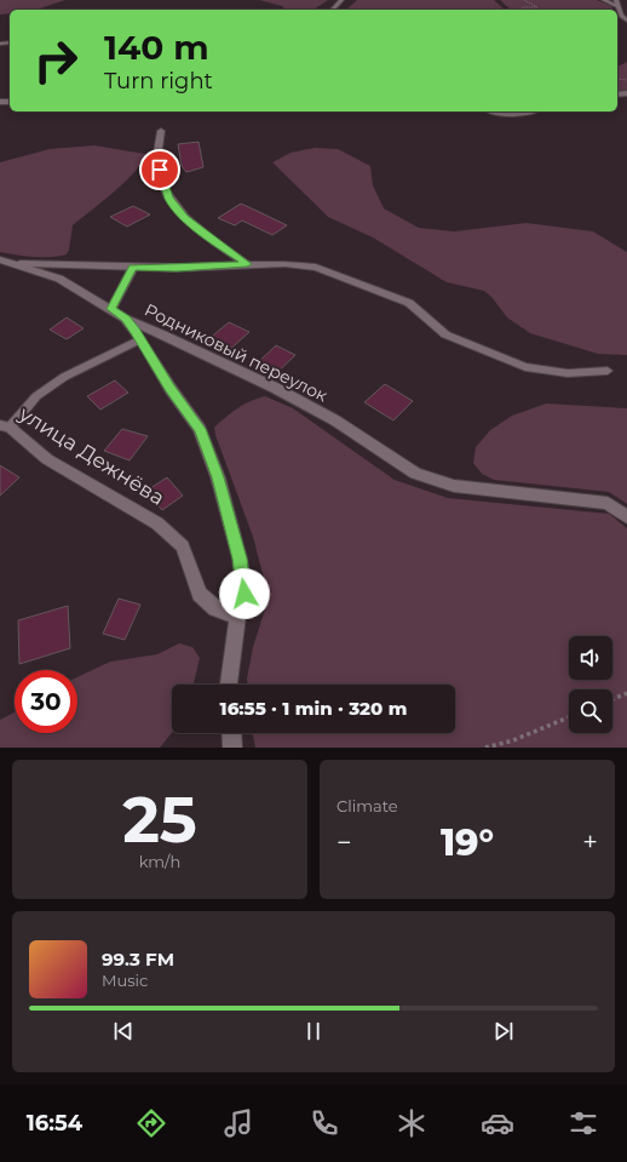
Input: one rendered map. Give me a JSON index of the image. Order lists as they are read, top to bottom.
{
  "streets": {
    "street": ["Родниковый переулок", "улица Дежнёва"]
  },
  "page": {
    "turn": ["140 m", "Turn right"],
    "limit": "30",
    "trip": "16:55 · 1 min · 320 m",
    "tile": [
      ["25", "km/h"],
      "Climate"
    ],
    "heat": ["−", "19°", "+"],
    "song": ["99.3 FM", "Music"],
    "tabs": "16:54"
  }
}
